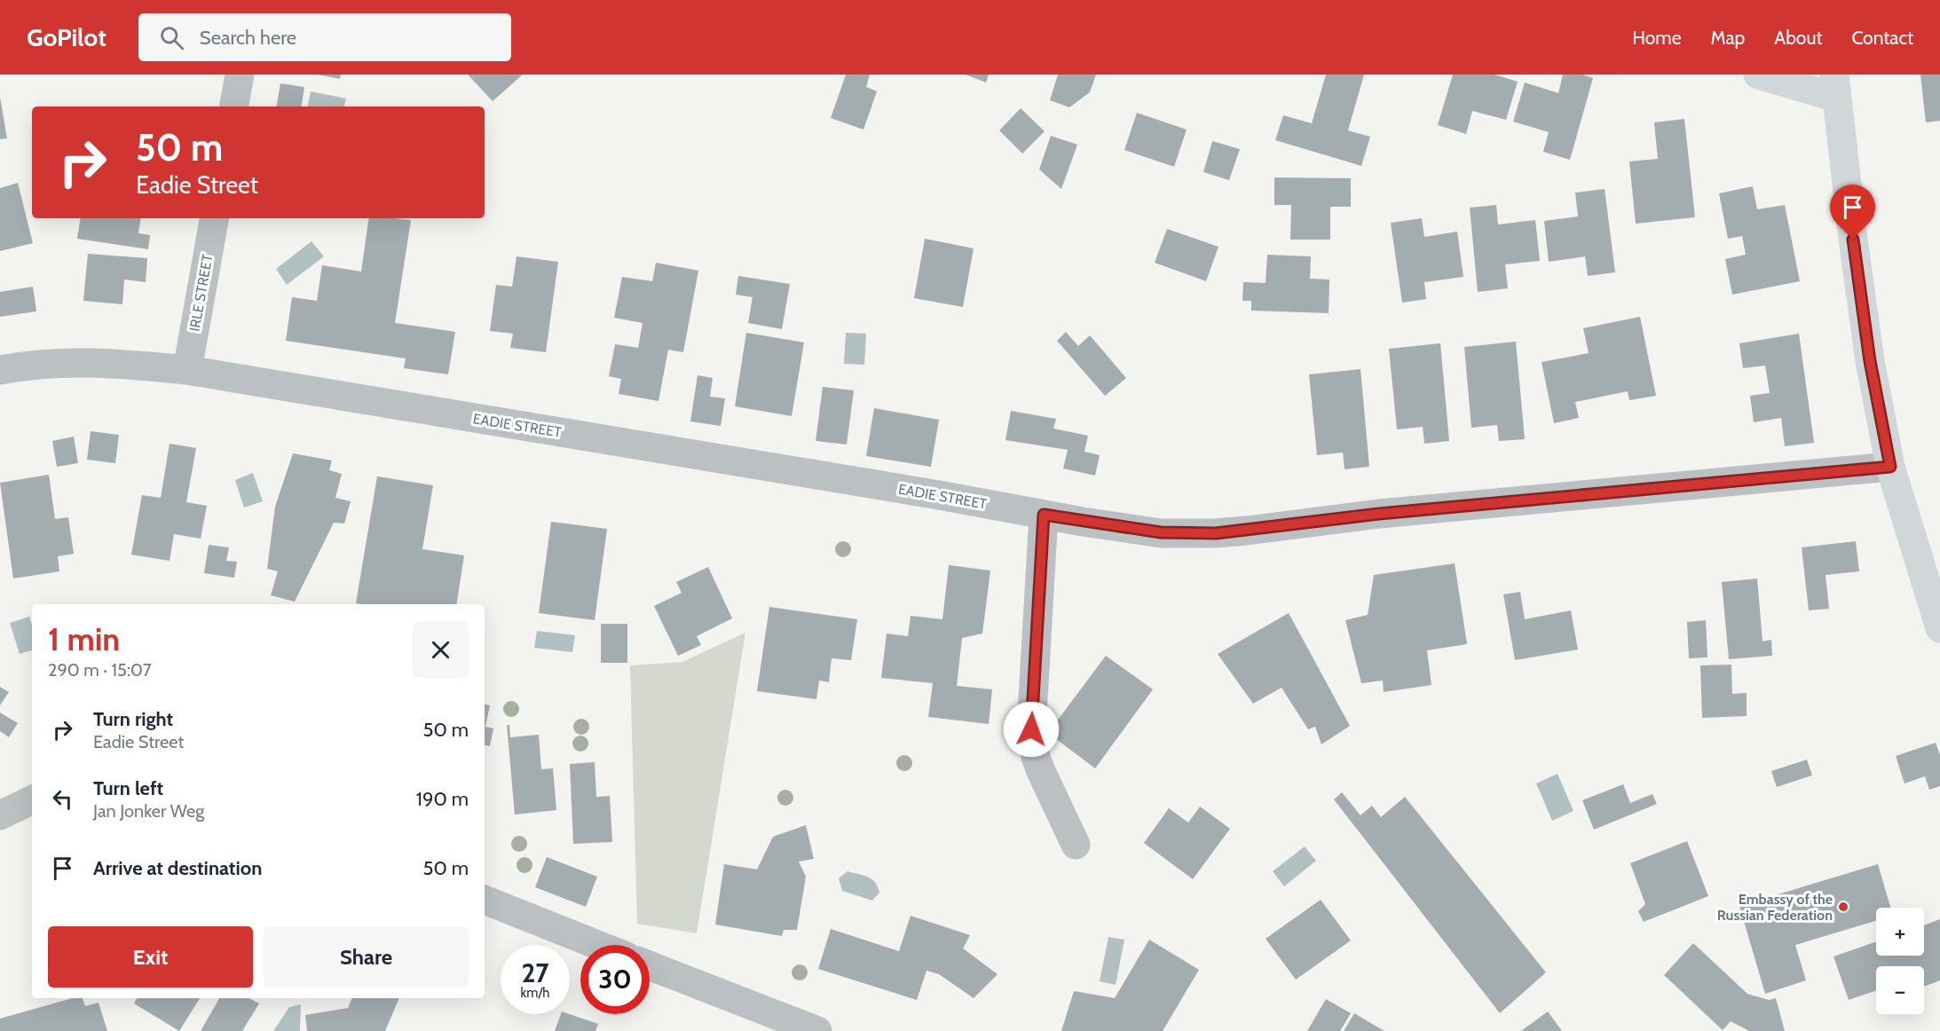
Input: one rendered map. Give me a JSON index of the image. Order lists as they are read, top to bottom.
{
  "streets": {
    "street": ["IRLE STREET", "EADIE STREET"]
  },
  "crossings": [
    ["IRLE STREET", "EADIE STREET"]
  ],
  "places": ["Embassy of the Russian Federation"],
  "page": {
    "header": "GoPilot",
    "search": "Search here",
    "nav": [
      "Home",
      "Map",
      "About",
      "Contact"
    ],
    "turn": ["50 m", "Eadie Street"],
    "heading": ["1 min", "290 m · 15:07"],
    "list": [
      {
        "name": "Turn right",
        "note": "Eadie Street",
        "value": "50 m"
      },
      {
        "name": "Turn left",
        "note": "Jan Jonker Weg",
        "value": "190 m"
      },
      {
        "name": "Arrive at destination",
        "value": "50 m"
      }
    ],
    "map_buttons": ["+", "−"],
    "buttons": ["Exit", "Share"],
    "speed": "27 km/h",
    "limit": "30"
  }
}
